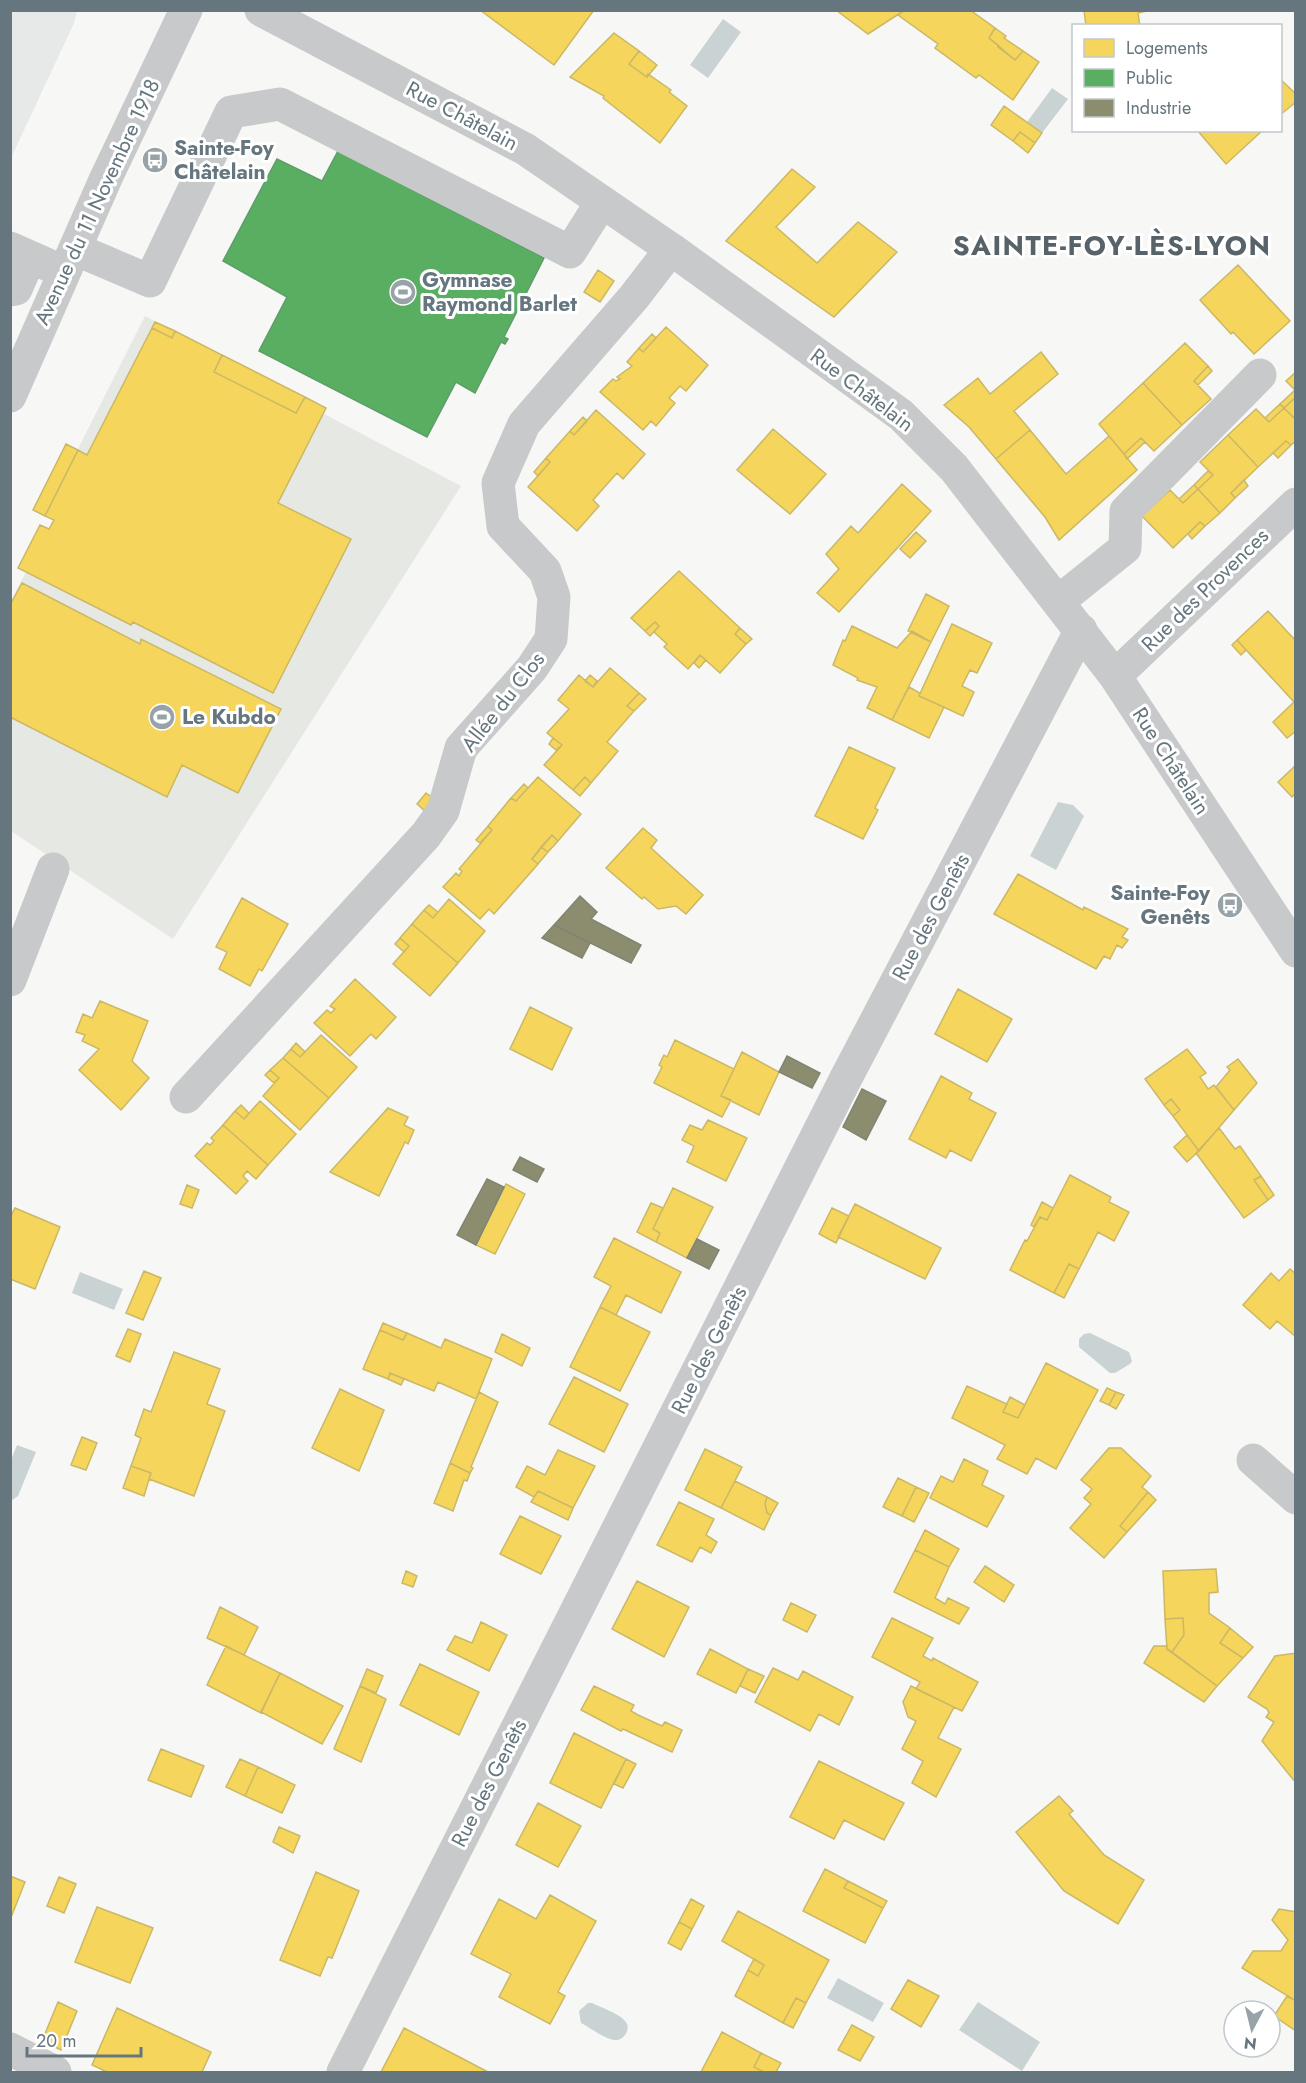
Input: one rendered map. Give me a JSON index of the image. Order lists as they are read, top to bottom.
{
  "streets": {
    "street": [
      "Rue Châtelain",
      "Avenue du 11 Novembre 1918",
      "Rue des Provences",
      "Allée du Clos",
      "Rue des Genêts"
    ]
  },
  "crossings": [
    ["Rue Châtelain", "Rue des Provences"],
    ["Rue Châtelain", "Allée du Clos"],
    ["Rue Châtelain", "Rue des Genêts"]
  ],
  "districts": ["SAINTE-FOY-LÈS-LYON"],
  "places": {
    "bus stop": ["Sainte-Foy Châtelain", "Sainte-Foy Genêts"],
    "sports": ["Gymnase Raymond Barlet", "Le Kubdo"]
  },
  "legend": ["Logements", "Public", "Industrie"],
  "scale_bar": "20 m",
  "north": "bottom"
}
